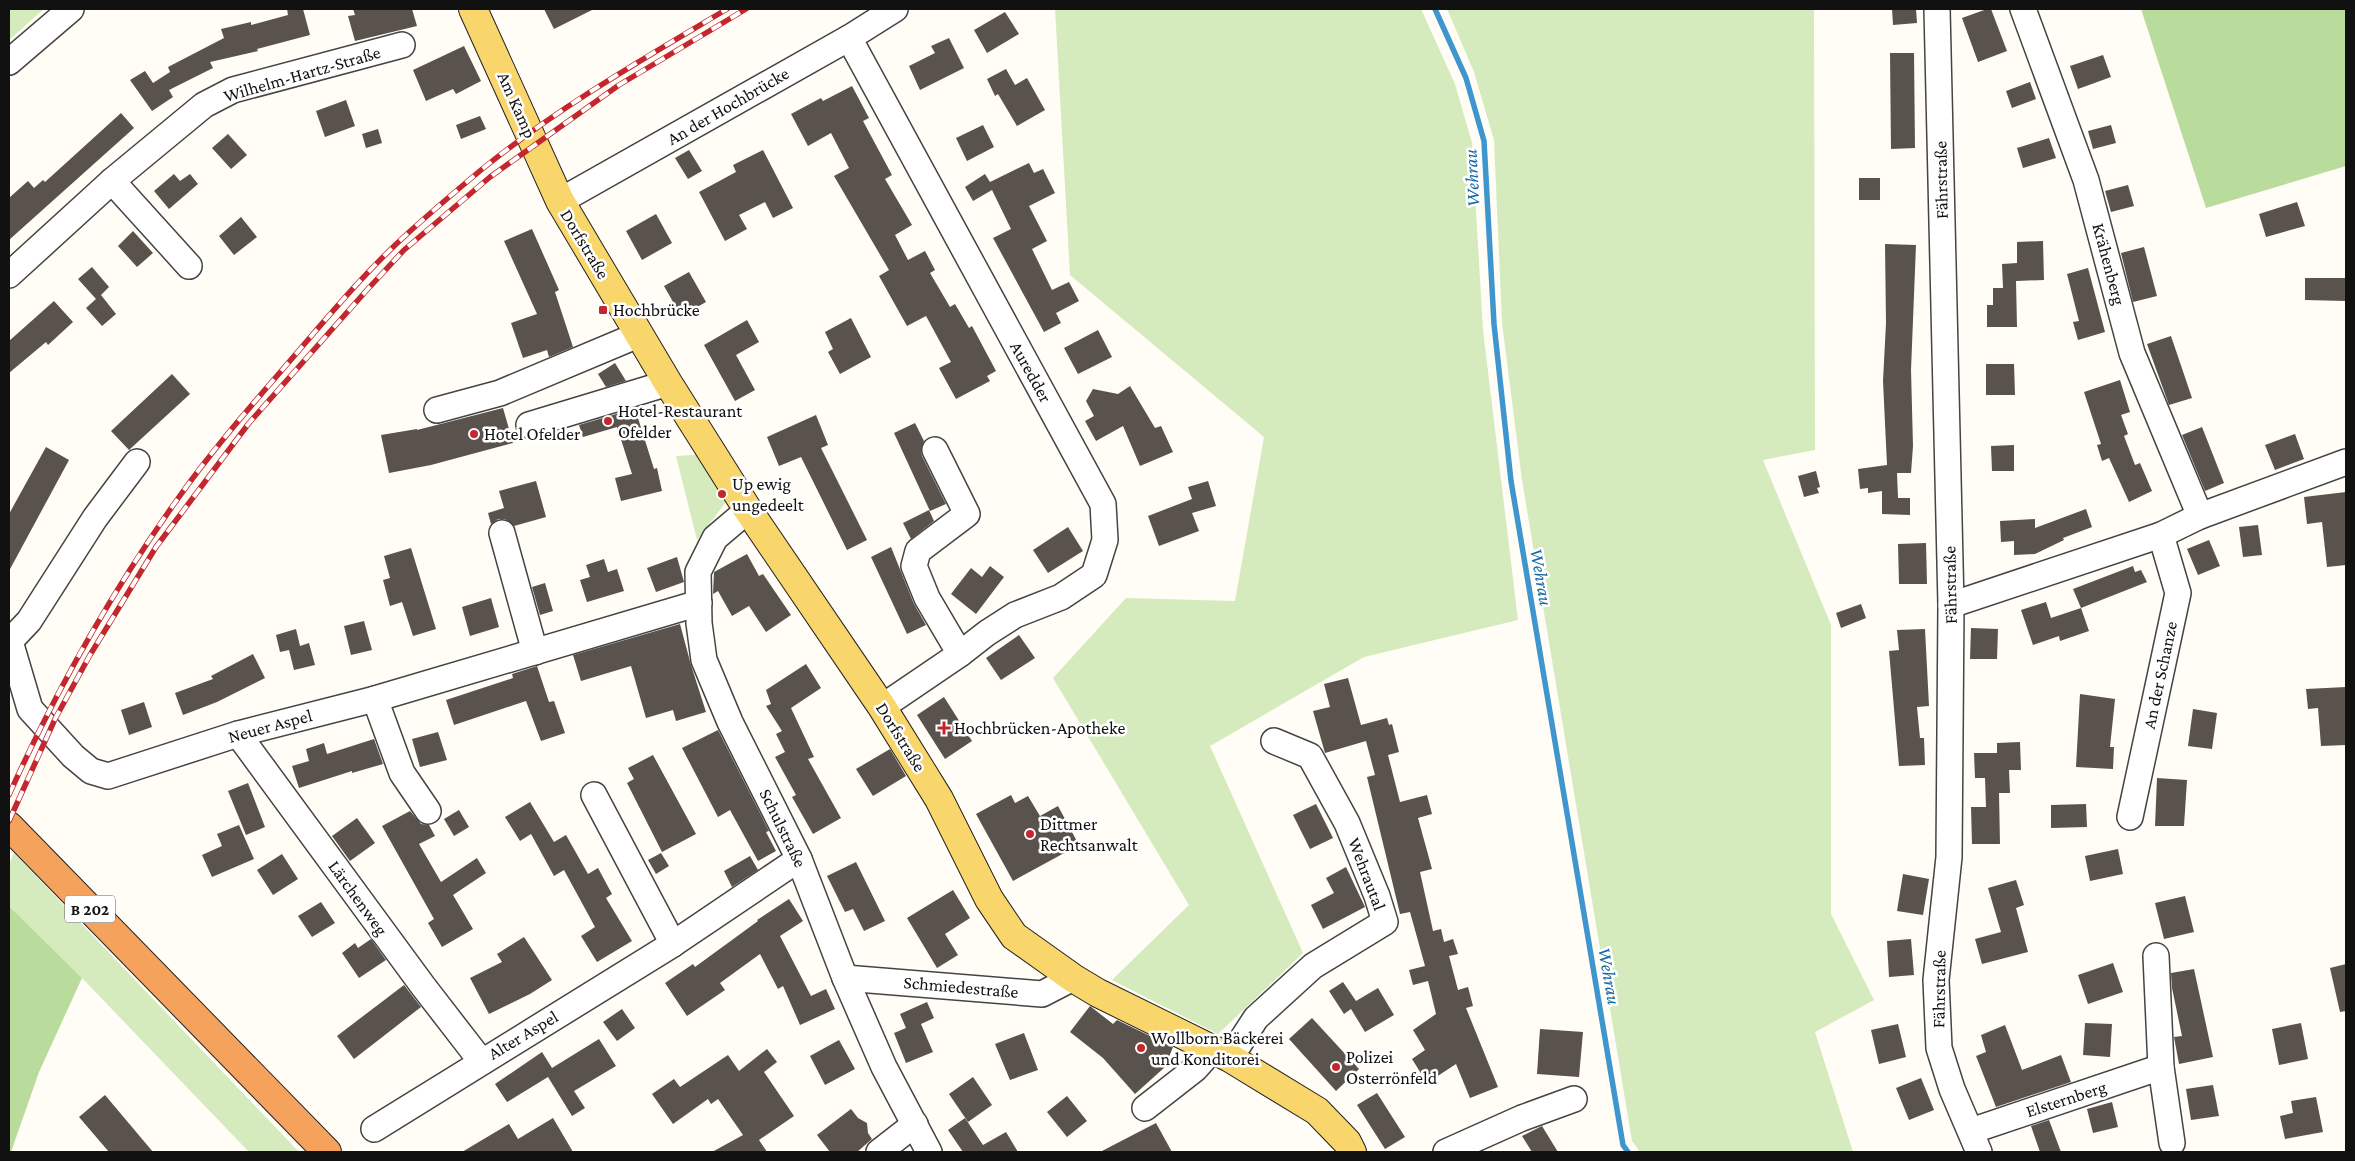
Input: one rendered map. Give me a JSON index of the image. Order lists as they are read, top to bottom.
{
  "streets": {
    "highway": ["B 202"],
    "main road": ["Am Kamp", "Dorfstraße"],
    "street": [
      "Wilhelm-Hartz-Straße",
      "An der Hochbrücke",
      "Fährstraße",
      "Krähenberg",
      "Auredder",
      "An der Schanze",
      "Neuer Aspel",
      "Schulstraße",
      "Wehrautal",
      "Lärchenweg",
      "Schmiedestraße",
      "Alter Aspel",
      "Elsternberg"
    ]
  },
  "crossings": [
    ["Am Kamp", "An der Hochbrücke"],
    ["Am Kamp", "Dorfstraße"],
    ["An der Hochbrücke", "Dorfstraße"],
    ["An der Hochbrücke", "Auredder"],
    ["Fährstraße", "Elsternberg"],
    ["Dorfstraße", "Auredder"],
    ["Dorfstraße", "Schulstraße"],
    ["Dorfstraße", "Wehrautal"],
    ["Dorfstraße", "Schmiedestraße"],
    ["Neuer Aspel", "Schulstraße"],
    ["Neuer Aspel", "Lärchenweg"],
    ["Schulstraße", "Schmiedestraße"],
    ["Schulstraße", "Alter Aspel"],
    ["Lärchenweg", "Alter Aspel"]
  ],
  "water": ["Wehrau"],
  "places": {
    "transit": ["Hochbrücke"],
    "other": [
      "Hotel-Restaurant Ofelder",
      "Hotel Ofelder",
      "Up ewig ungedeelt",
      "Dittmer Rechtsanwalt",
      "Wollborn Bäckerei und Konditorei",
      "Polizei Osterrönfeld"
    ],
    "health": ["Hochbrücken-Apotheke"]
  }
}
